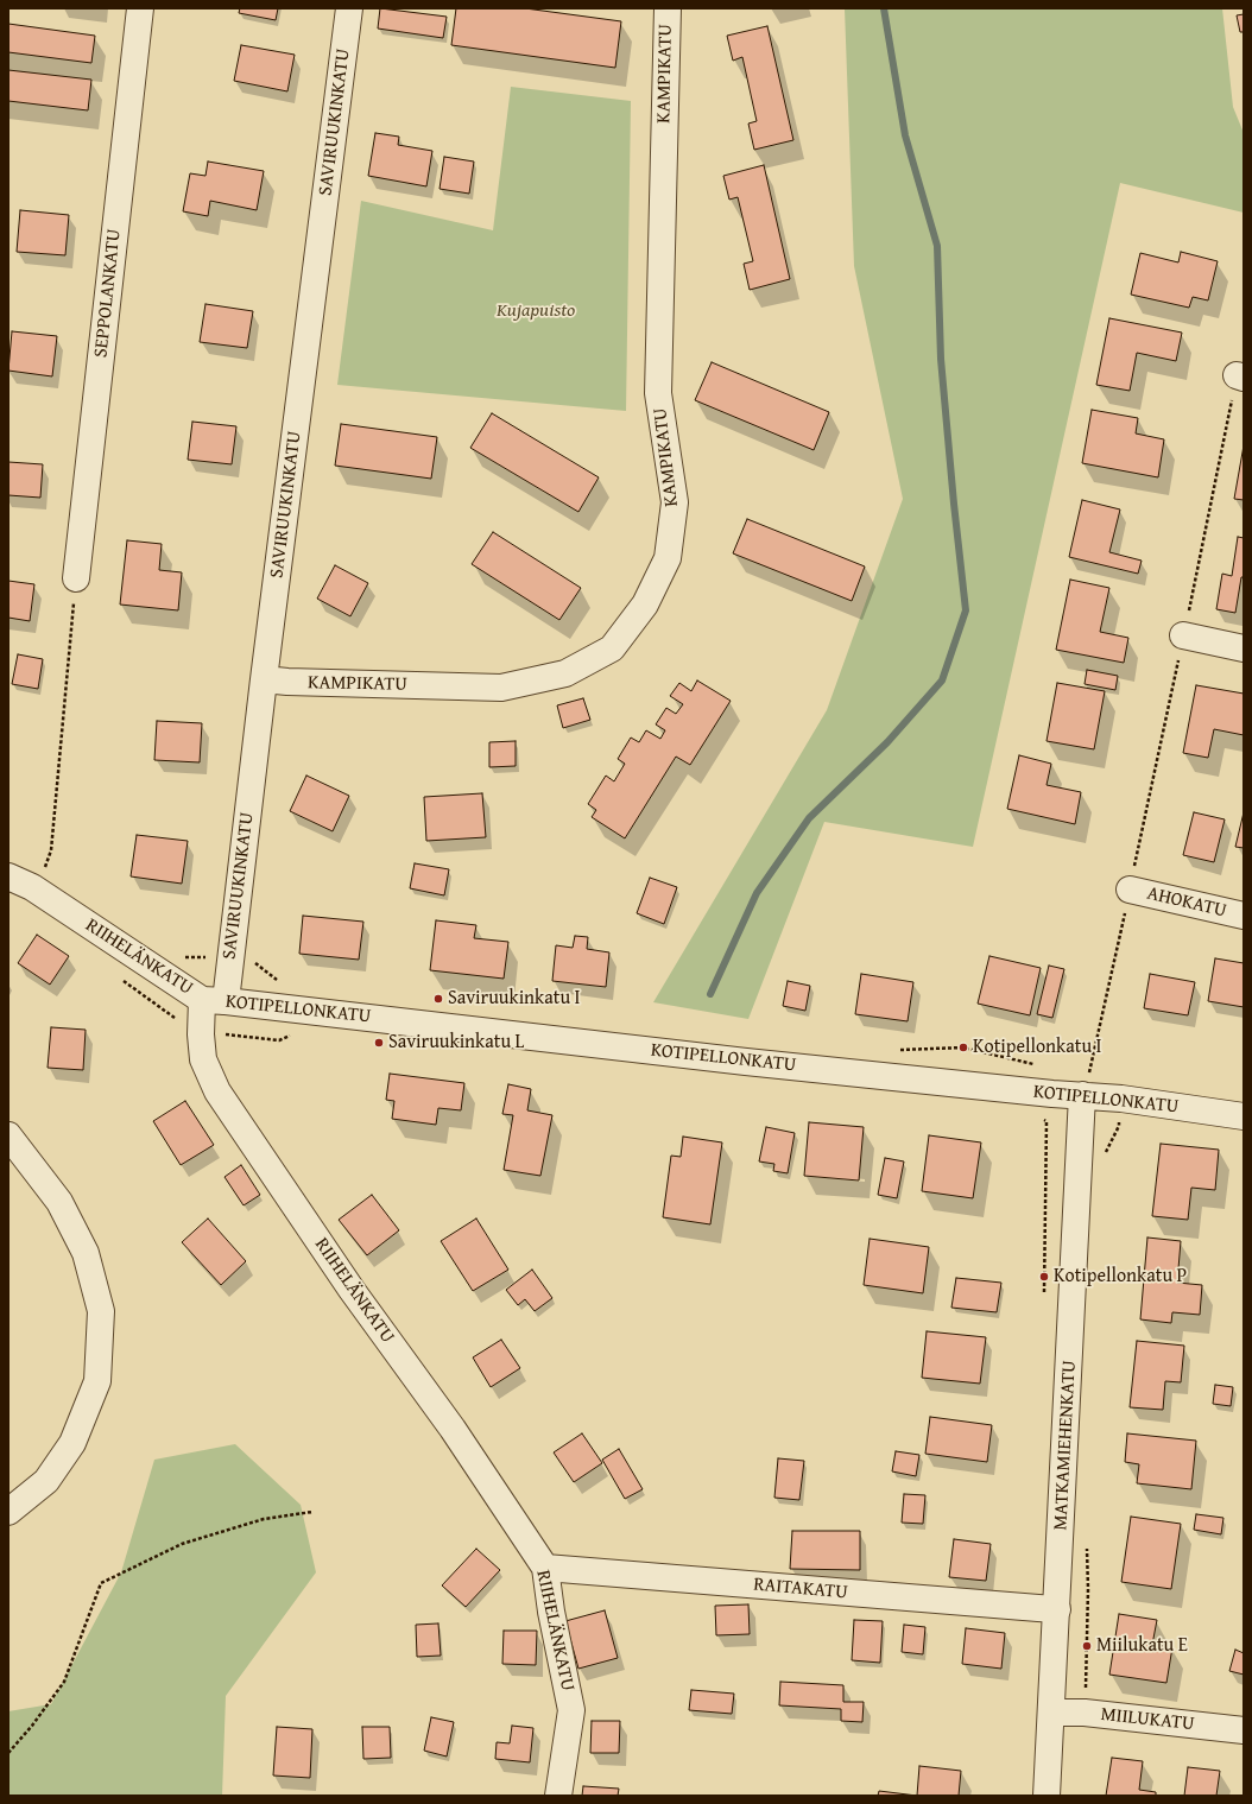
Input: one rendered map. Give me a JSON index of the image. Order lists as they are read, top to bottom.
{
  "streets": {
    "street": [
      "KAMPIKATU",
      "SAVIRUUKINKATU",
      "SEPPOLANKATU",
      "AHOKATU",
      "RIIHELÄNKATU",
      "KOTIPELLONKATU",
      "MATKAMIEHENKATU",
      "RAITAKATU",
      "MIILUKATU"
    ]
  },
  "crossings": [
    ["KAMPIKATU", "SAVIRUUKINKATU"],
    ["SAVIRUUKINKATU", "RIIHELÄNKATU"],
    ["SAVIRUUKINKATU", "KOTIPELLONKATU"],
    ["RIIHELÄNKATU", "KOTIPELLONKATU"],
    ["RIIHELÄNKATU", "RAITAKATU"],
    ["KOTIPELLONKATU", "MATKAMIEHENKATU"],
    ["MATKAMIEHENKATU", "RAITAKATU"],
    ["MATKAMIEHENKATU", "MIILUKATU"]
  ],
  "parks": ["Kujapuisto"],
  "places": [
    "Saviruukinkatu I",
    "Saviruukinkatu L",
    "Kotipellonkatu I",
    "Kotipellonkatu P",
    "Miilukatu E"
  ]
}
